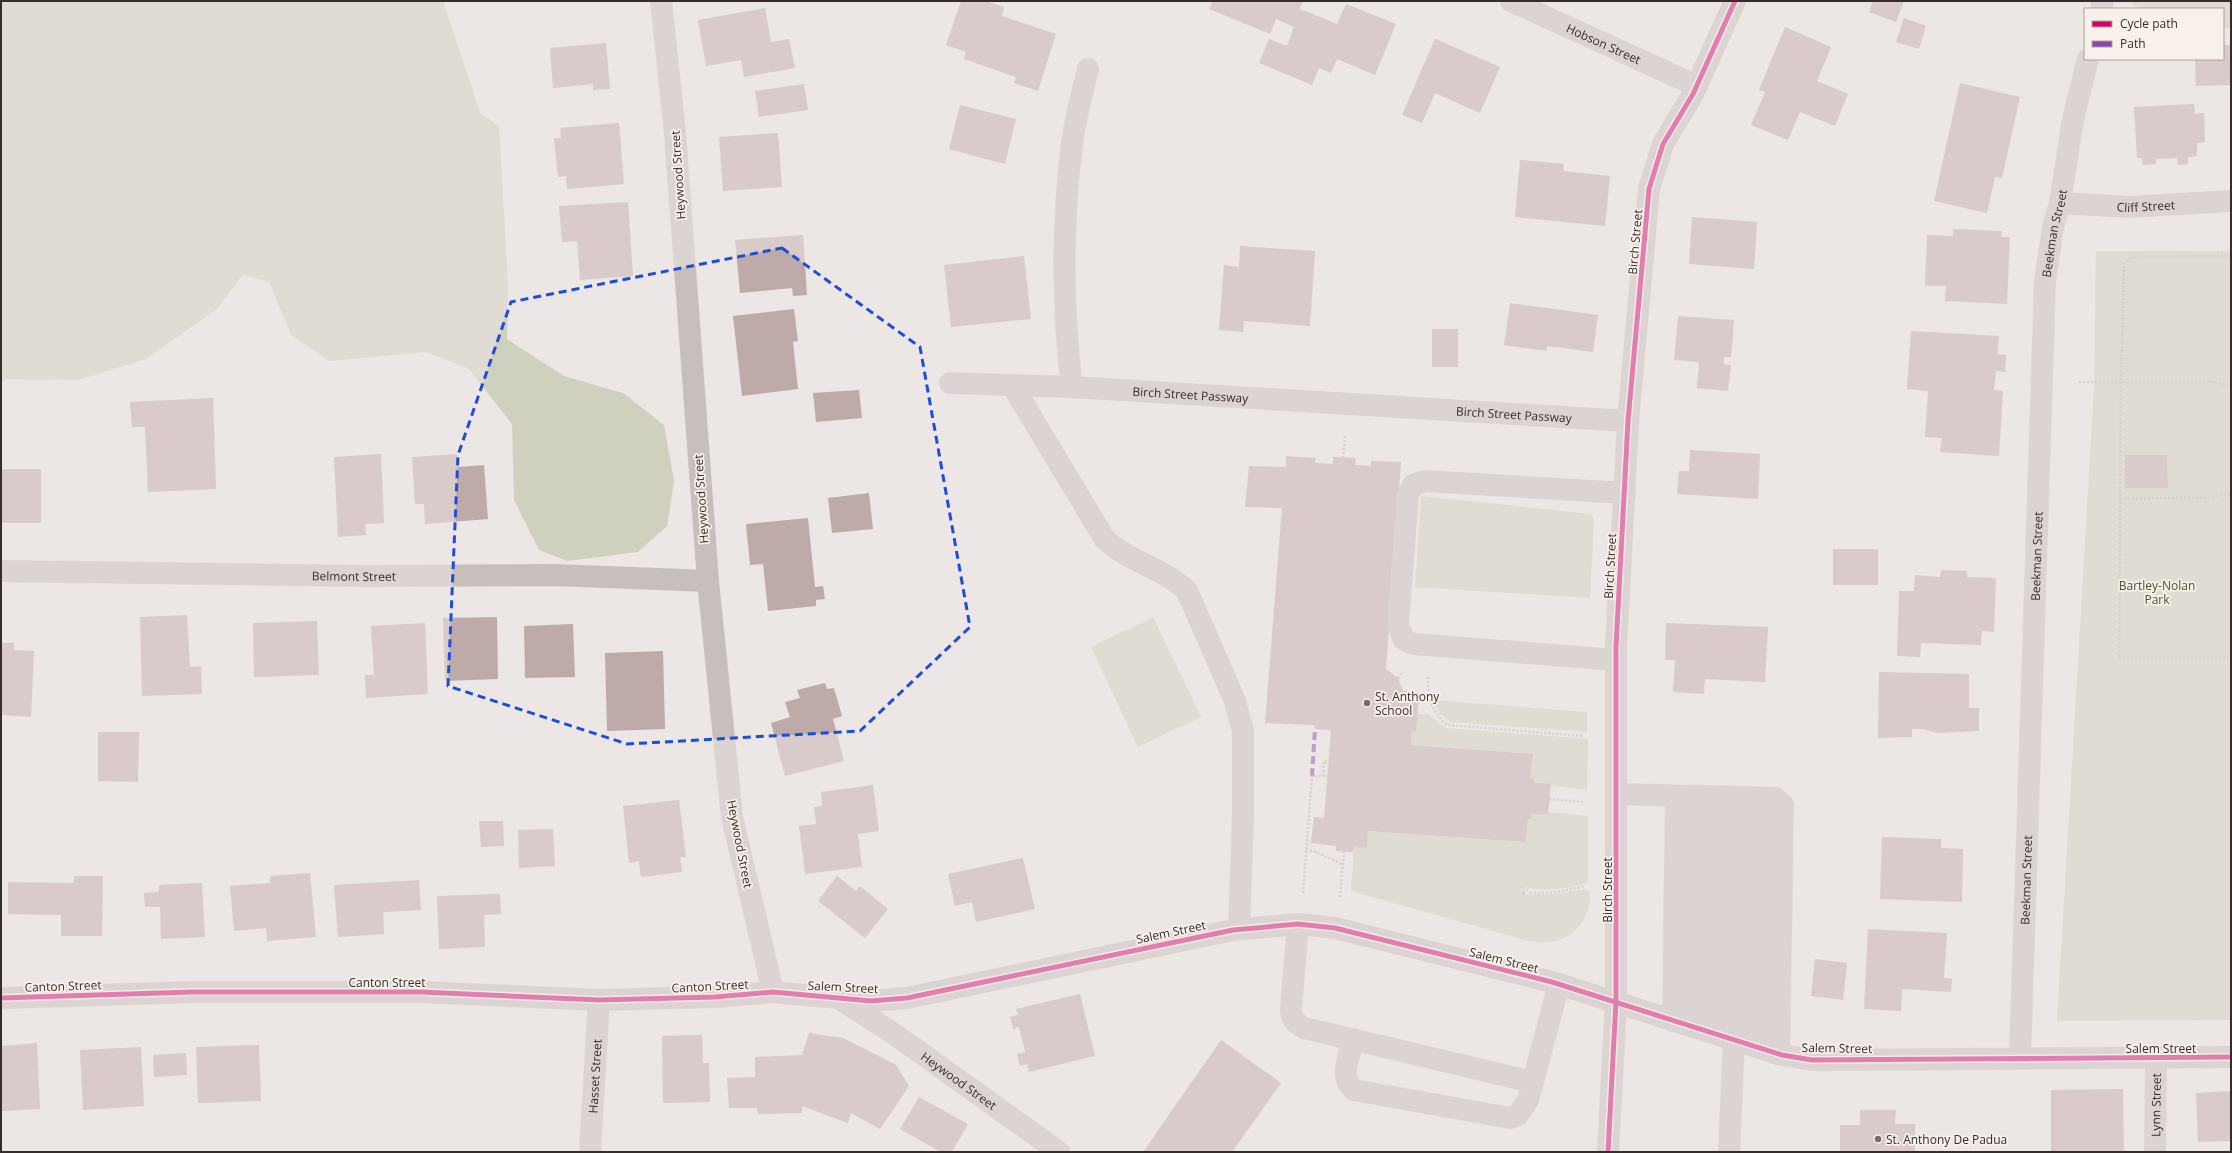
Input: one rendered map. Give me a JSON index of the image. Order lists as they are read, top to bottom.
{
  "streets": {
    "street": [
      "Hobson Street",
      "Heywood Street",
      "Cliff Street",
      "Beekman Street",
      "Birch Street",
      "Birch Street Passway",
      "Belmont Street",
      "Salem Street",
      "Canton Street",
      "Hasset Street",
      "Lynn Street"
    ]
  },
  "crossings": [
    ["Hobson Street", "Birch Street"],
    ["Heywood Street", "Belmont Street"],
    ["Heywood Street", "Salem Street"],
    ["Heywood Street", "Canton Street"],
    ["Cliff Street", "Beekman Street"],
    ["Beekman Street", "Salem Street"],
    ["Birch Street", "Birch Street Passway"],
    ["Birch Street", "Salem Street"],
    ["Salem Street", "Canton Street"],
    ["Salem Street", "Lynn Street"],
    ["Canton Street", "Hasset Street"]
  ],
  "parks": ["Bartley-Nolan Park"],
  "places": ["St. Anthony School", "St. Anthony De Padua"],
  "legend": ["Cycle path", "Path"]
}
